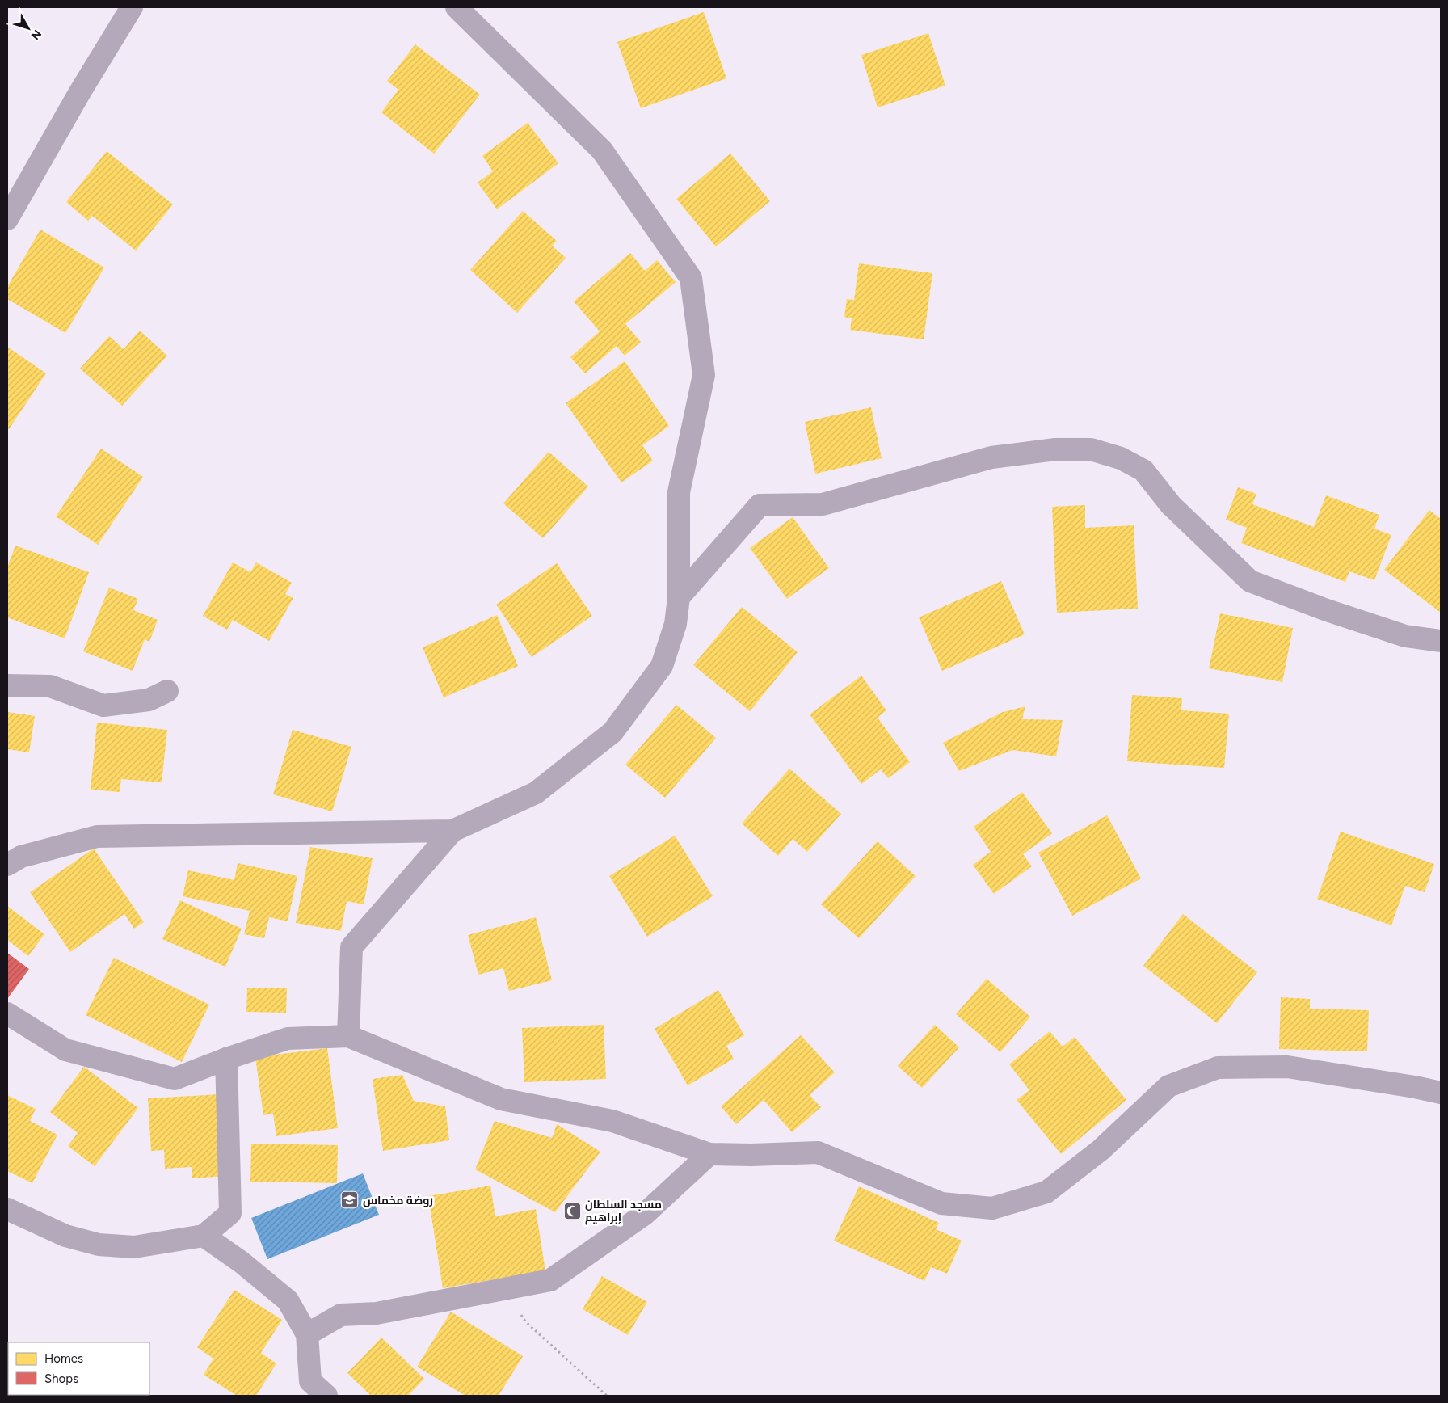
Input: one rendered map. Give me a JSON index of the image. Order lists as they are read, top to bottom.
{
  "places": {
    "school or university": ["روضة مخماس"],
    "mosque": ["مسجد السلطان إبراهيم"]
  },
  "legend": ["Homes", "Shops"],
  "north": "bottom right"
}
